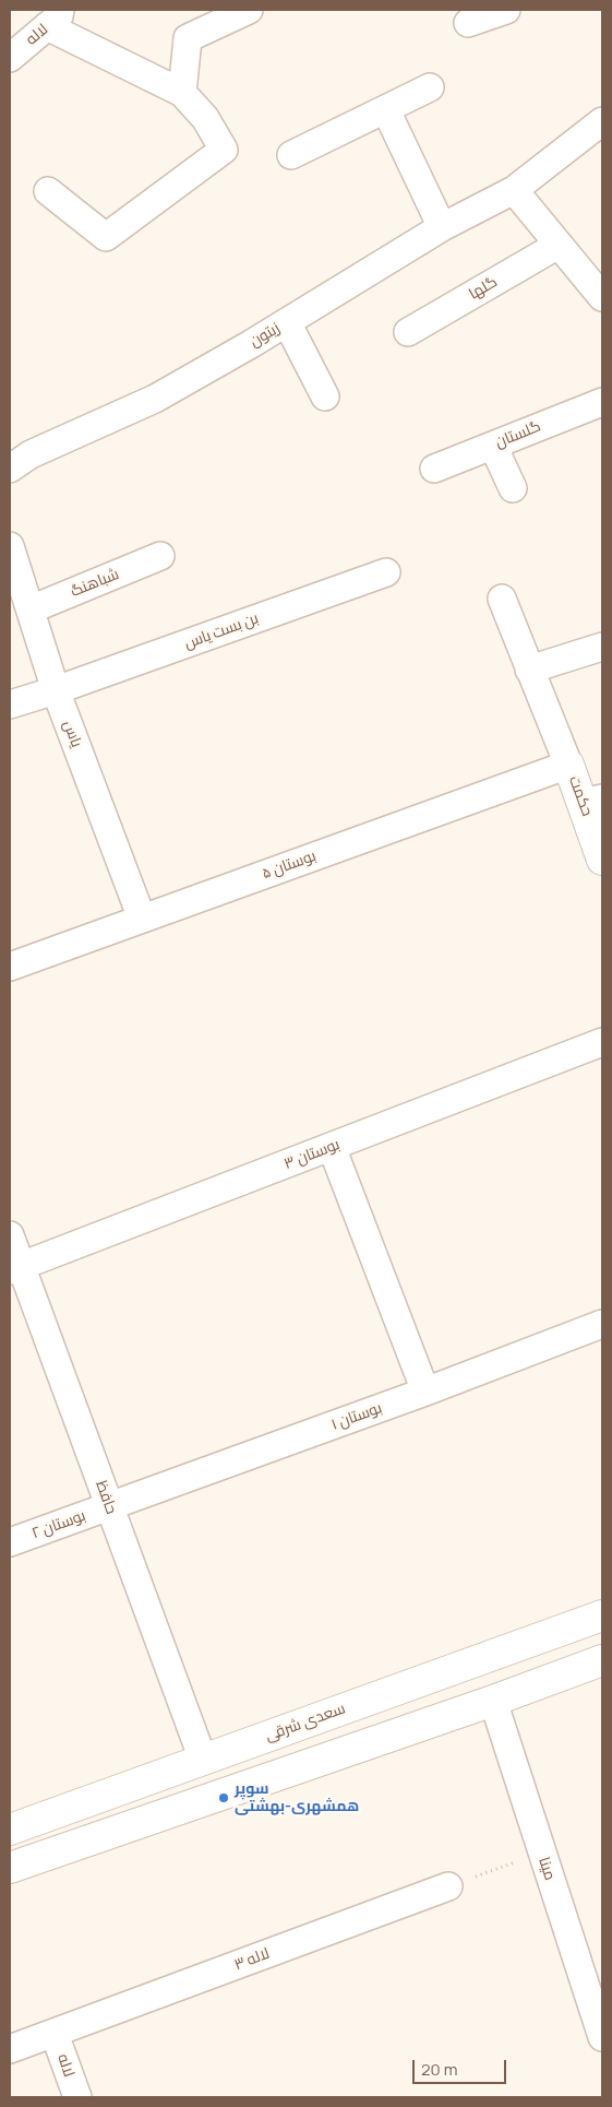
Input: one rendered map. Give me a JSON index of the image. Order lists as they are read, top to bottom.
{
  "streets": {
    "main road": ["حکمت", "سعدی شرقی"],
    "street": [
      "لاله",
      "گلها",
      "زیتون",
      "گلستان",
      "شباهنگ",
      "بن بست یاس",
      "یاس",
      "بوستان ۵",
      "بوستان ۳",
      "بوستان ۱",
      "حافظ",
      "بوستان ۲",
      "مینا",
      "لاله ۳"
    ]
  },
  "crossings": [
    ["لاله", "لاله ۳"],
    ["شباهنگ", "یاس"],
    ["بن بست یاس", "یاس"],
    ["یاس", "بوستان ۵"],
    ["حکمت", "بوستان ۵"],
    ["بوستان ۳", "حافظ"],
    ["بوستان ۱", "حافظ"],
    ["بوستان ۱", "بوستان ۲"],
    ["حافظ", "بوستان ۲"],
    ["حافظ", "سعدی شرقی"]
  ],
  "places": ["سوپر همشهری-بهشتی"],
  "scale_bar": "20 m"
}
